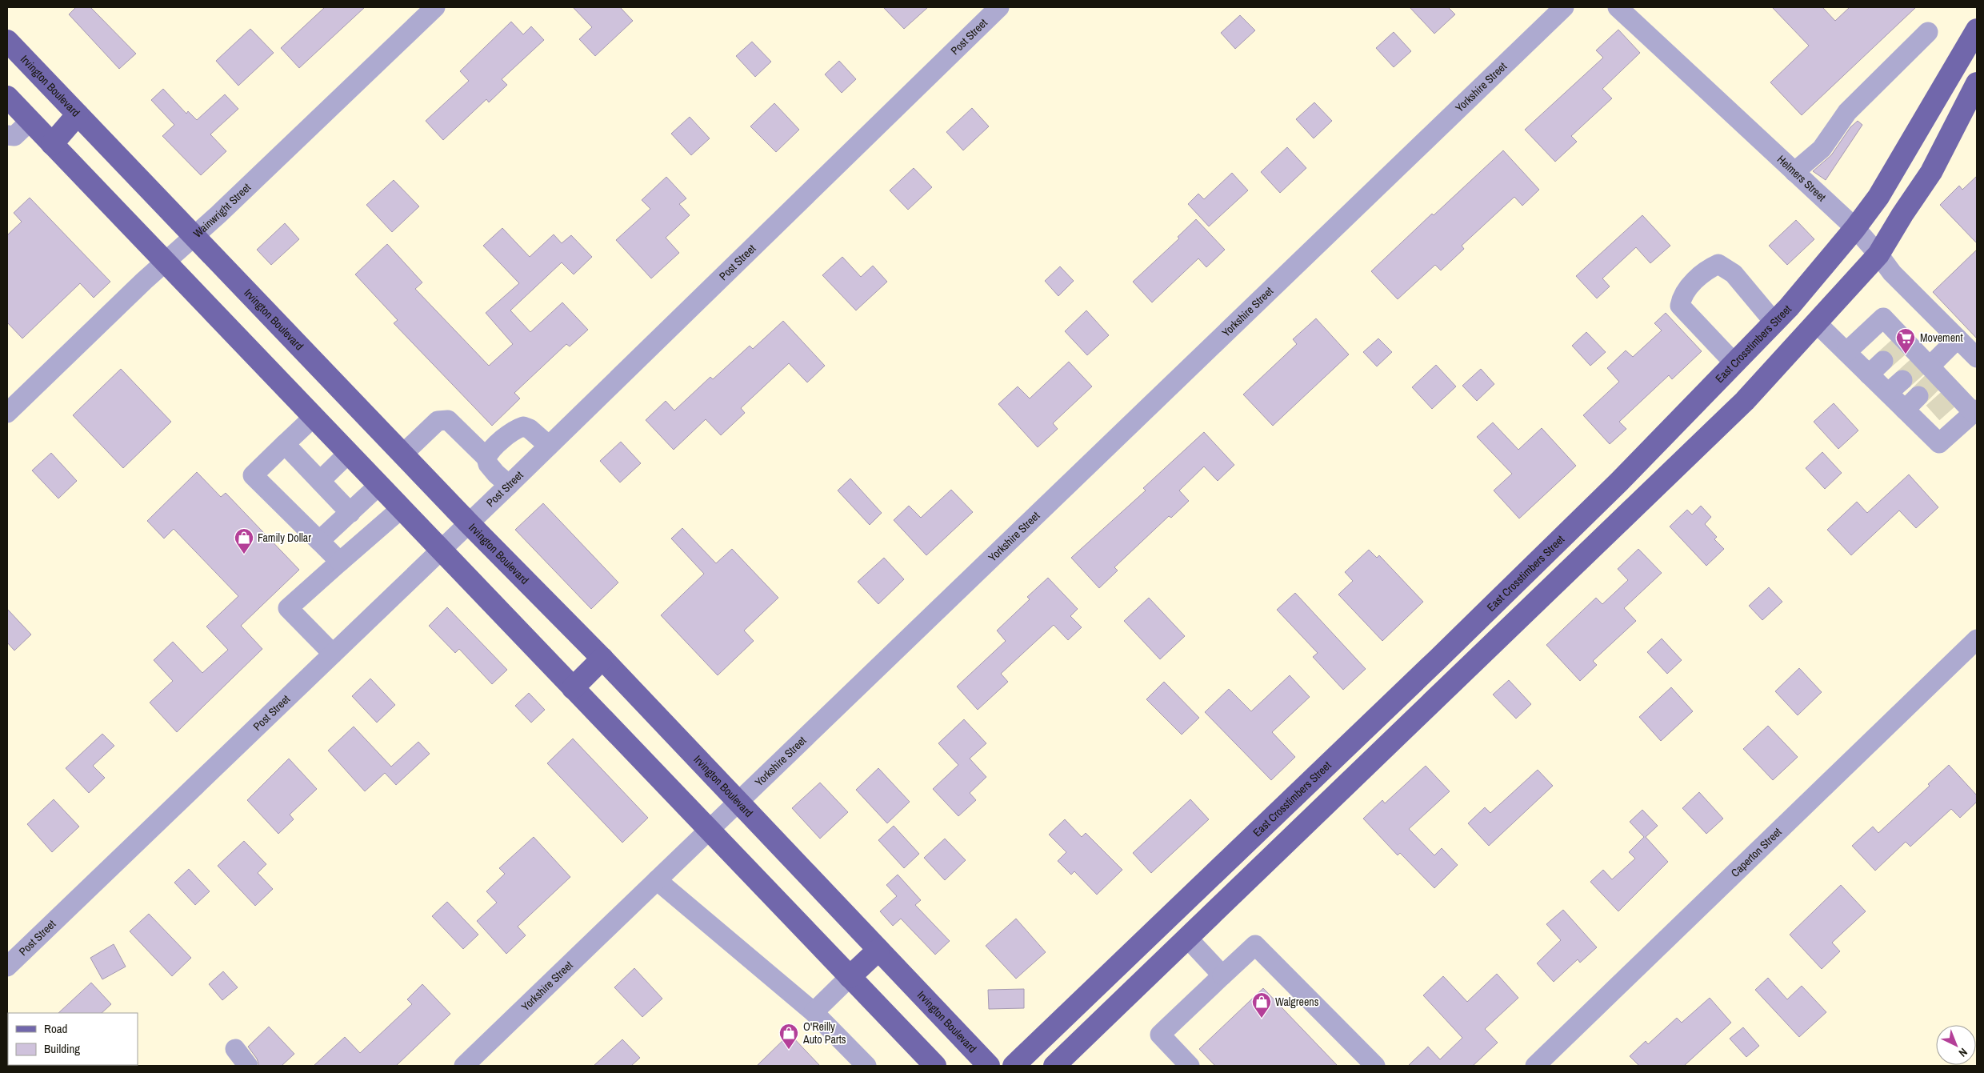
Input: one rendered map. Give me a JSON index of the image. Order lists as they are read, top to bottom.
{
  "streets": {
    "main road": ["Irvington Boulevard", "East Crosstimbers Street"],
    "street": [
      "Post Street",
      "Yorkshire Street",
      "Helmers Street",
      "Wainwright Street",
      "Caperton Street"
    ]
  },
  "crossings": [
    ["Post Street", "Irvington Boulevard"],
    ["Irvington Boulevard", "Yorkshire Street"],
    ["Irvington Boulevard", "Wainwright Street"],
    ["Helmers Street", "East Crosstimbers Street"]
  ],
  "places": {
    "supermarket": ["Movement"],
    "shop": ["Family Dollar", "Walgreens", "O'Reilly Auto Parts"]
  },
  "legend": ["Road", "Building"],
  "north": "bottom right"
}
